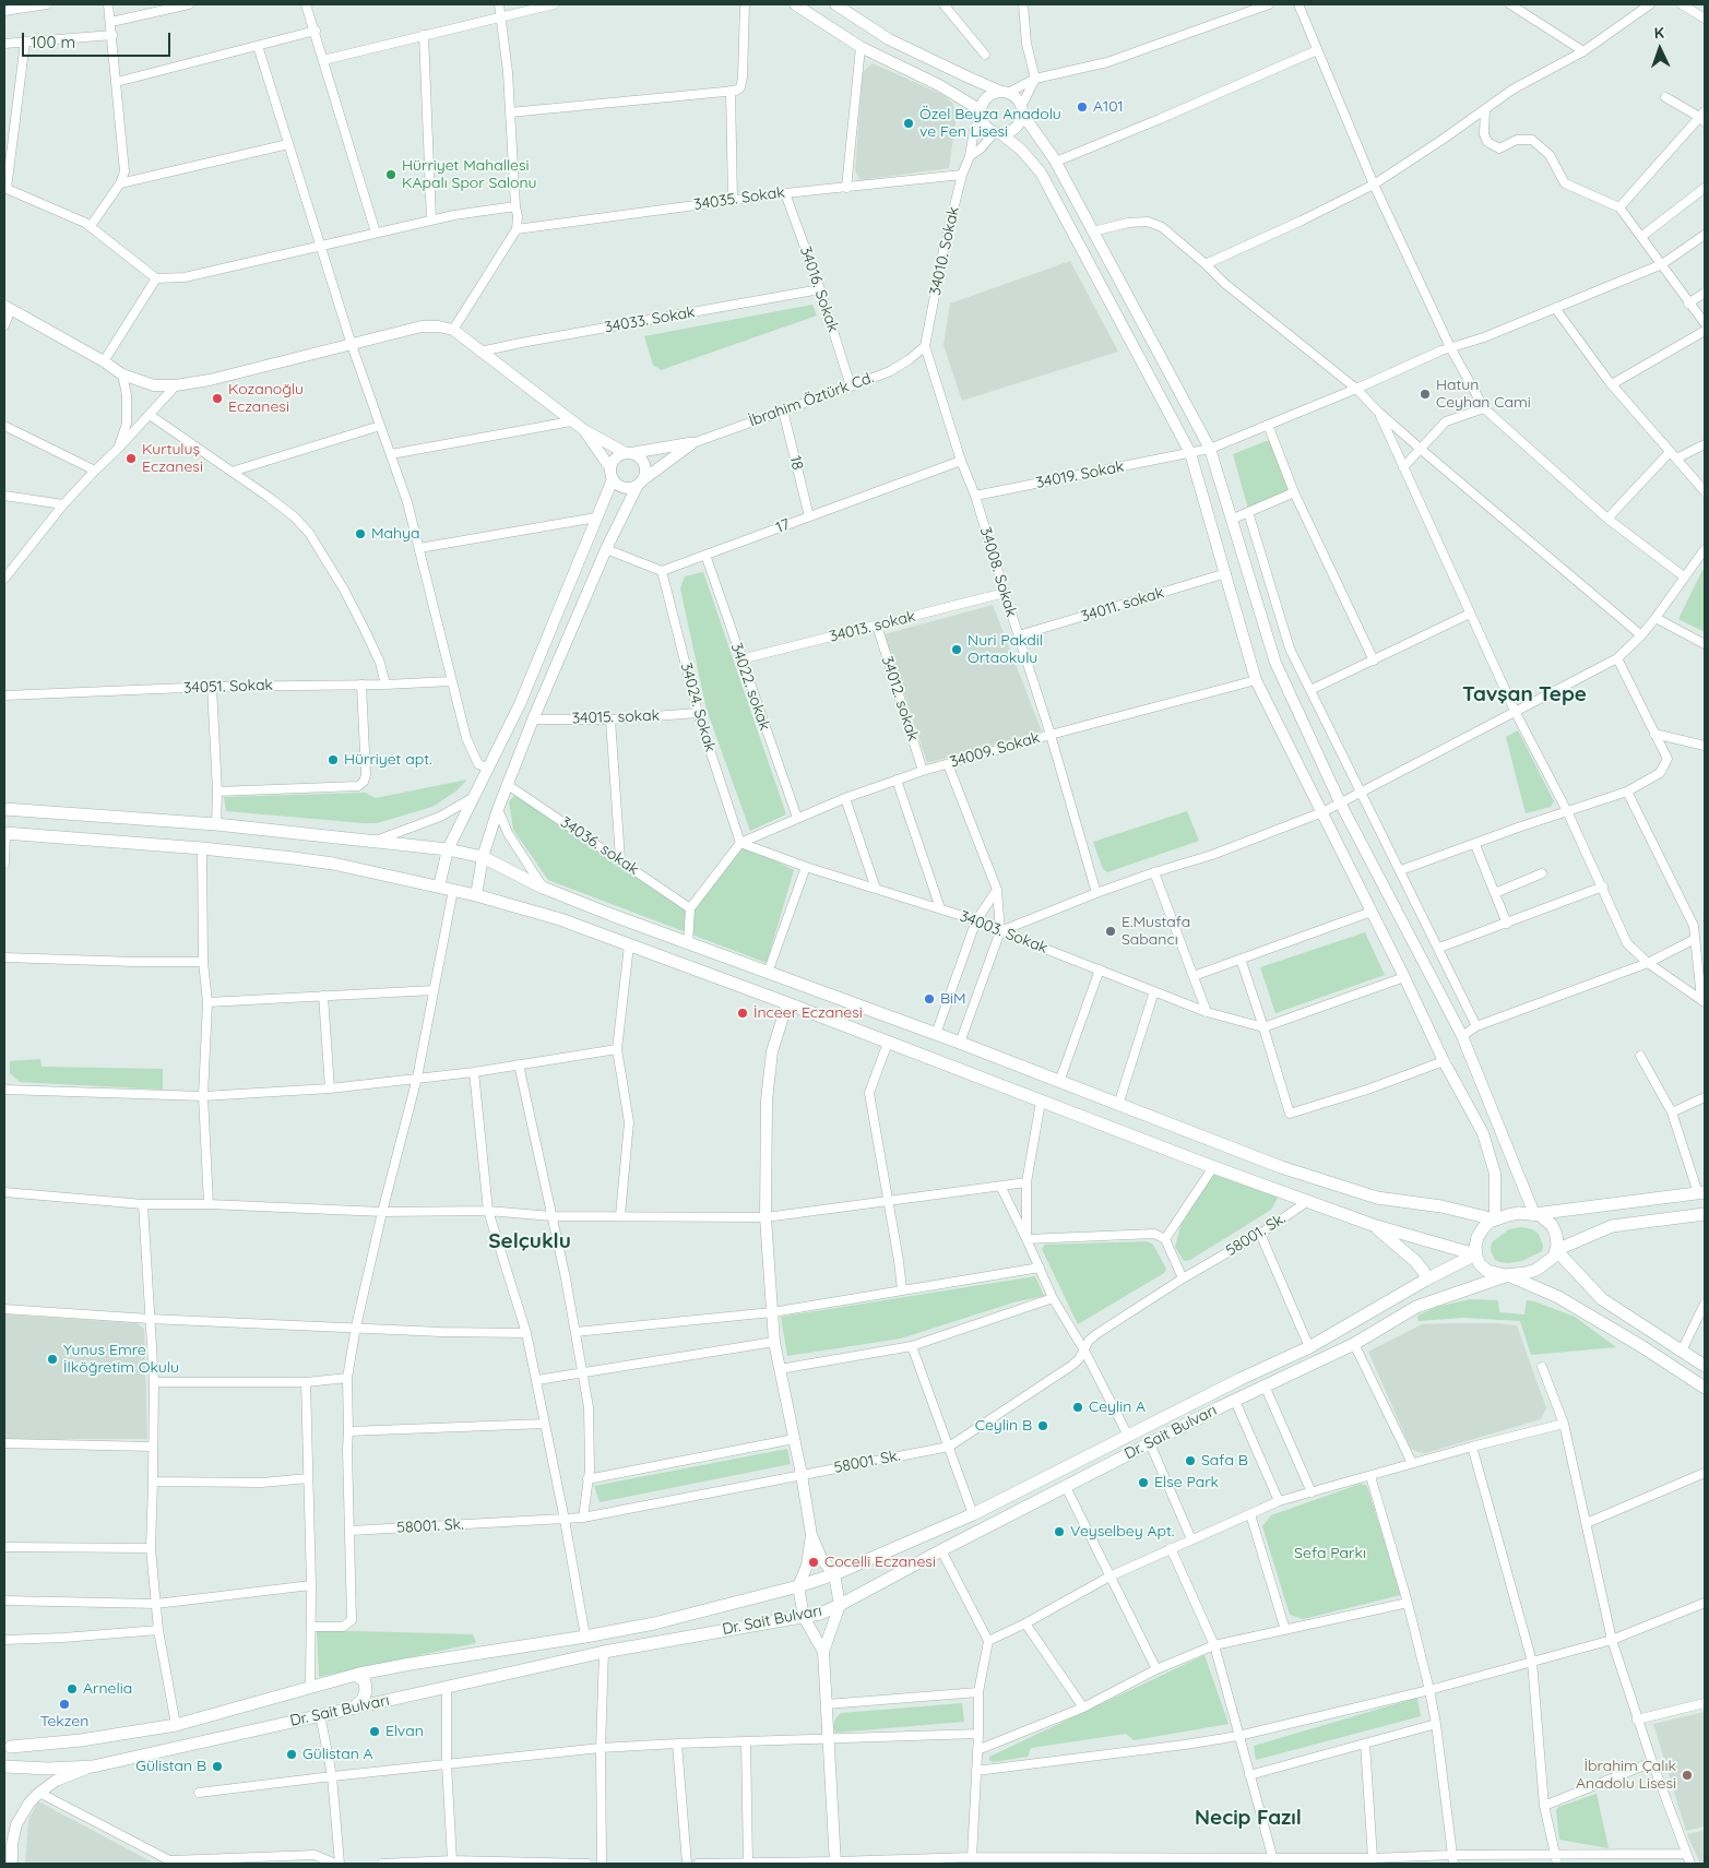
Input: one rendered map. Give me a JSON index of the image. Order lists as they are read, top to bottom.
{
  "streets": {
    "main road": ["Dr. Sait Bulvarı"],
    "street": [
      "34035. Sokak",
      "34010. Sokak",
      "34016. Sokak",
      "34033. Sokak",
      "İbrahim Öztürk Cd.",
      "18",
      "34019. Sokak",
      "17",
      "34008. Sokak",
      "34011. sokak",
      "34013. sokak",
      "34051. Sokak",
      "34022. sokak",
      "34012. sokak",
      "34024. Sokak",
      "34015. sokak",
      "34009. Sokak",
      "34036. sokak",
      "34003. Sokak",
      "58001. Sk."
    ]
  },
  "crossings": [
    ["34035. Sokak", "34010. Sokak"],
    ["34035. Sokak", "34016. Sokak"],
    ["34010. Sokak", "İbrahim Öztürk Cd."],
    ["34010. Sokak", "34008. Sokak"],
    ["34016. Sokak", "34033. Sokak"],
    ["34016. Sokak", "İbrahim Öztürk Cd."],
    ["İbrahim Öztürk Cd.", "18"],
    ["İbrahim Öztürk Cd.", "34008. Sokak"],
    ["18", "17"],
    ["34019. Sokak", "34008. Sokak"],
    ["17", "34008. Sokak"],
    ["17", "34022. sokak"],
    ["17", "34024. Sokak"],
    ["34008. Sokak", "34011. sokak"],
    ["34008. Sokak", "34013. sokak"],
    ["34008. Sokak", "34009. Sokak"],
    ["34013. sokak", "34022. sokak"],
    ["34013. sokak", "34012. sokak"],
    ["34022. sokak", "34009. Sokak"],
    ["34012. sokak", "34009. Sokak"],
    ["34024. Sokak", "34015. sokak"],
    ["34024. Sokak", "34009. Sokak"],
    ["34024. Sokak", "34003. Sokak"],
    ["34009. Sokak", "34003. Sokak"]
  ],
  "districts": ["Tavşan Tepe", "Selçuklu", "Necip Fazıl"],
  "parks": ["Sefa Parkı"],
  "places": [
    "A101",
    "Özel Beyza Anadolu ve Fen Lisesi",
    "Hürriyet Mahallesi KApalı Spor Salonu",
    "Hatun Ceyhan Cami",
    "Kozanoğlu Eczanesi",
    "Kurtuluş Eczanesi",
    "Mahya",
    "Nuri Pakdil Ortaokulu",
    "Hürriyet apt.",
    "E.Mustafa Sabancı",
    "BiM",
    "İnceer Eczanesi",
    "Yunus Emre İlköğretim Okulu",
    "Ceylin A",
    "Ceylin B",
    "Safa B",
    "Else Park",
    "Veyselbey Apt.",
    "Cocelli Eczanesi",
    "Arnelia",
    "Tekzen",
    "Elvan",
    "Gülistan A",
    "Gülistan B",
    "İbrahim Çalık Anadolu Lisesi"
  ],
  "scale_bar": "100 m",
  "north": "top"
}
